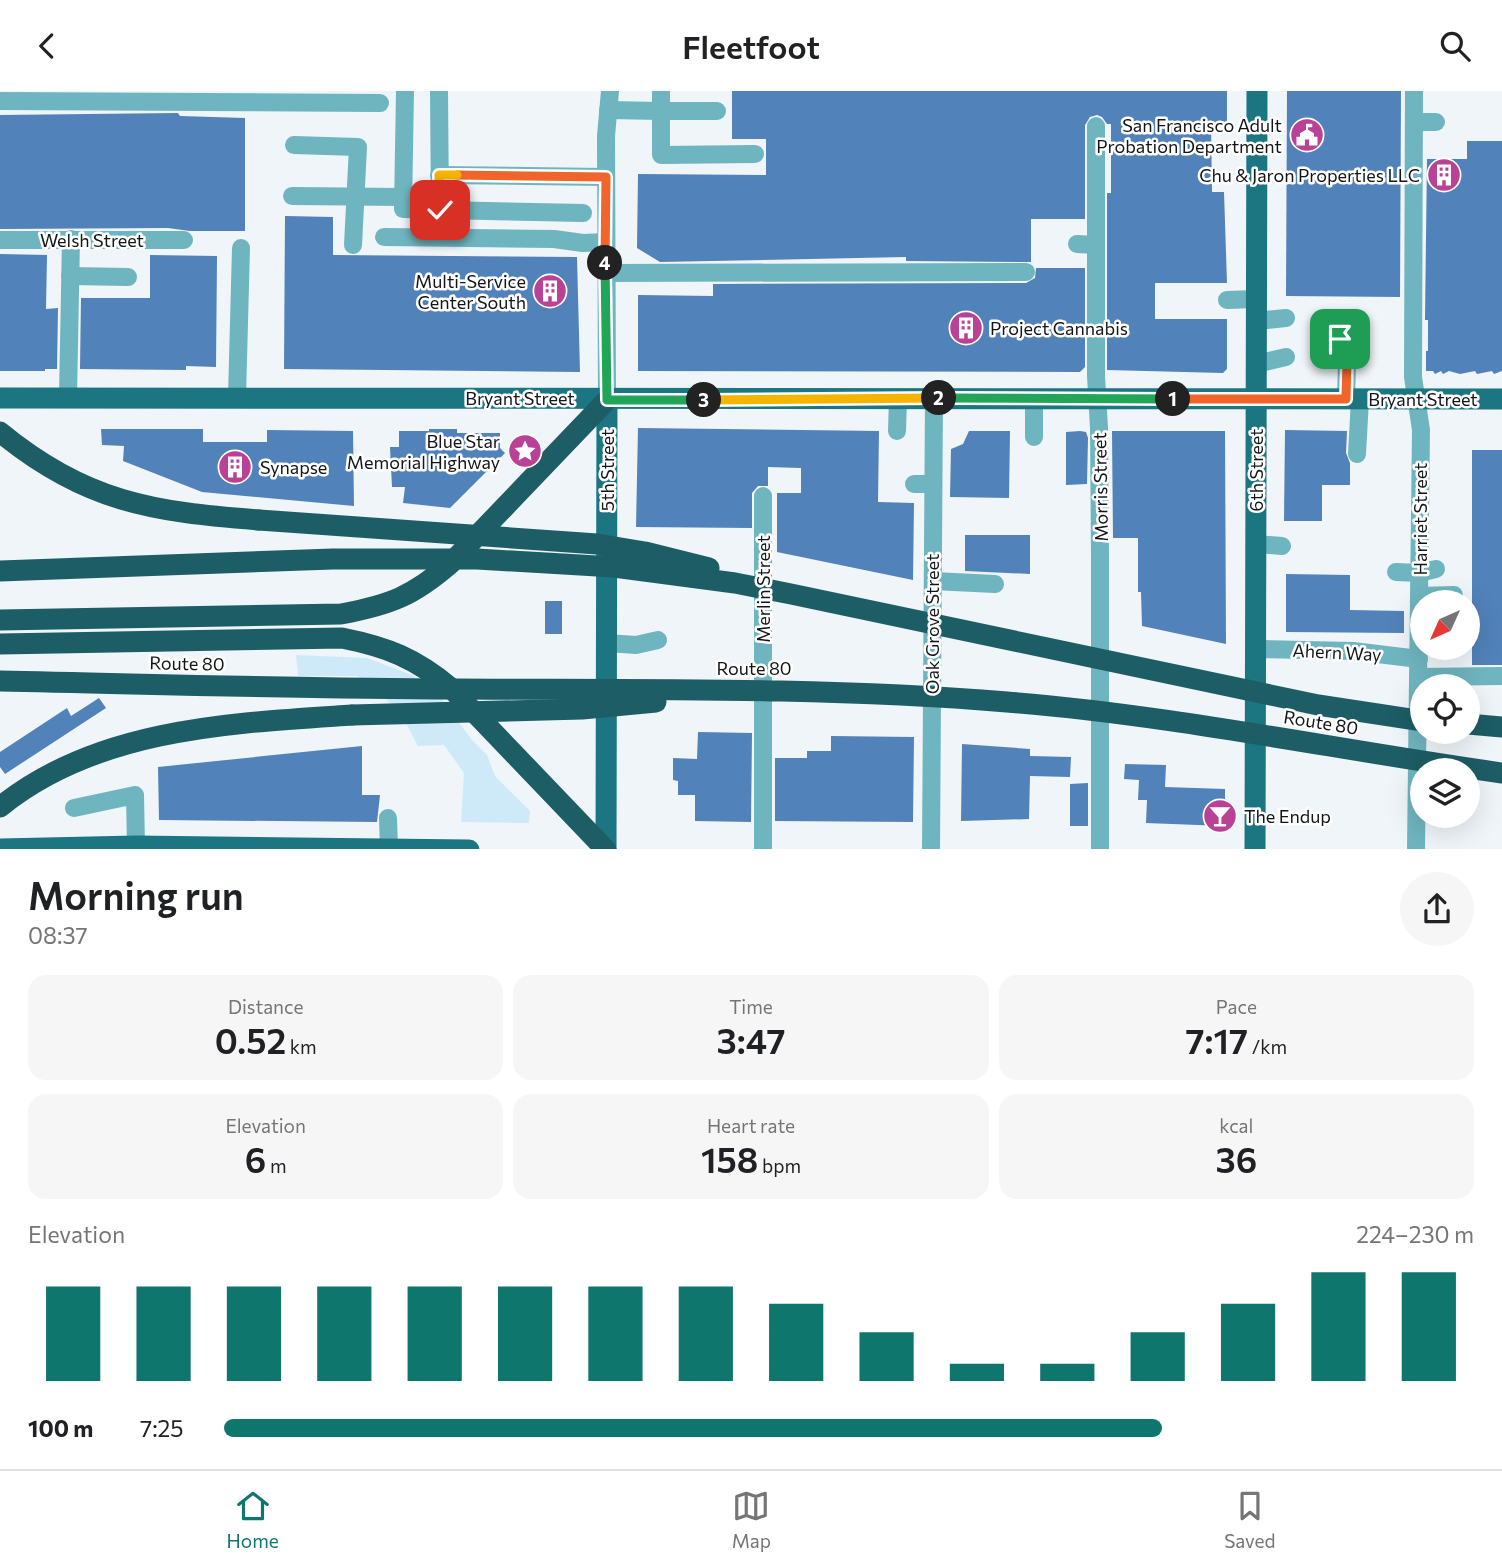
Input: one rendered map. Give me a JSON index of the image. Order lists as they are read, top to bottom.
{
  "streets": {
    "highway": ["Route 80"],
    "main road": ["Bryant Street", "5th Street", "6th Street"],
    "street": [
      "Welsh Street",
      "Morris Street",
      "Harriet Street",
      "Merlin Street",
      "Oak Grove Street",
      "Ahern Way"
    ]
  },
  "crossings": [
    ["Bryant Street", "5th Street"],
    ["Bryant Street", "6th Street"],
    ["Bryant Street", "Morris Street"],
    ["Bryant Street", "Harriet Street"],
    ["Bryant Street", "Oak Grove Street"],
    ["6th Street", "Ahern Way"],
    ["Harriet Street", "Ahern Way"]
  ],
  "places": {
    "public building": ["San Francisco Adult Probation Department"],
    "building": [
      "Chu & Jaron Properties LLC",
      "Multi-Service Center South",
      "Project Cannabis",
      "Synapse"
    ],
    "place": ["Blue Star Memorial Highway"],
    "bar": ["The Endup"]
  },
  "north": "bottom left",
  "page": {
    "header": "Fleetfoot",
    "pins": [
      "4",
      "2",
      "1",
      "3"
    ],
    "heading": ["Morning run", "08:37"],
    "stats": [
      ["Distance", "0.52 km"],
      ["Time", "3:47"],
      ["Pace", "7:17 /km"],
      ["Elevation", "6 m"],
      ["Heart rate", "158 bpm"],
      ["kcal", "36"]
    ],
    "chart": ["Elevation", "224–230 m"],
    "list": [
      {
        "name": "100 m",
        "note": "7:25"
      }
    ],
    "tabs": ["Home", "Map", "Saved"]
  }
}
